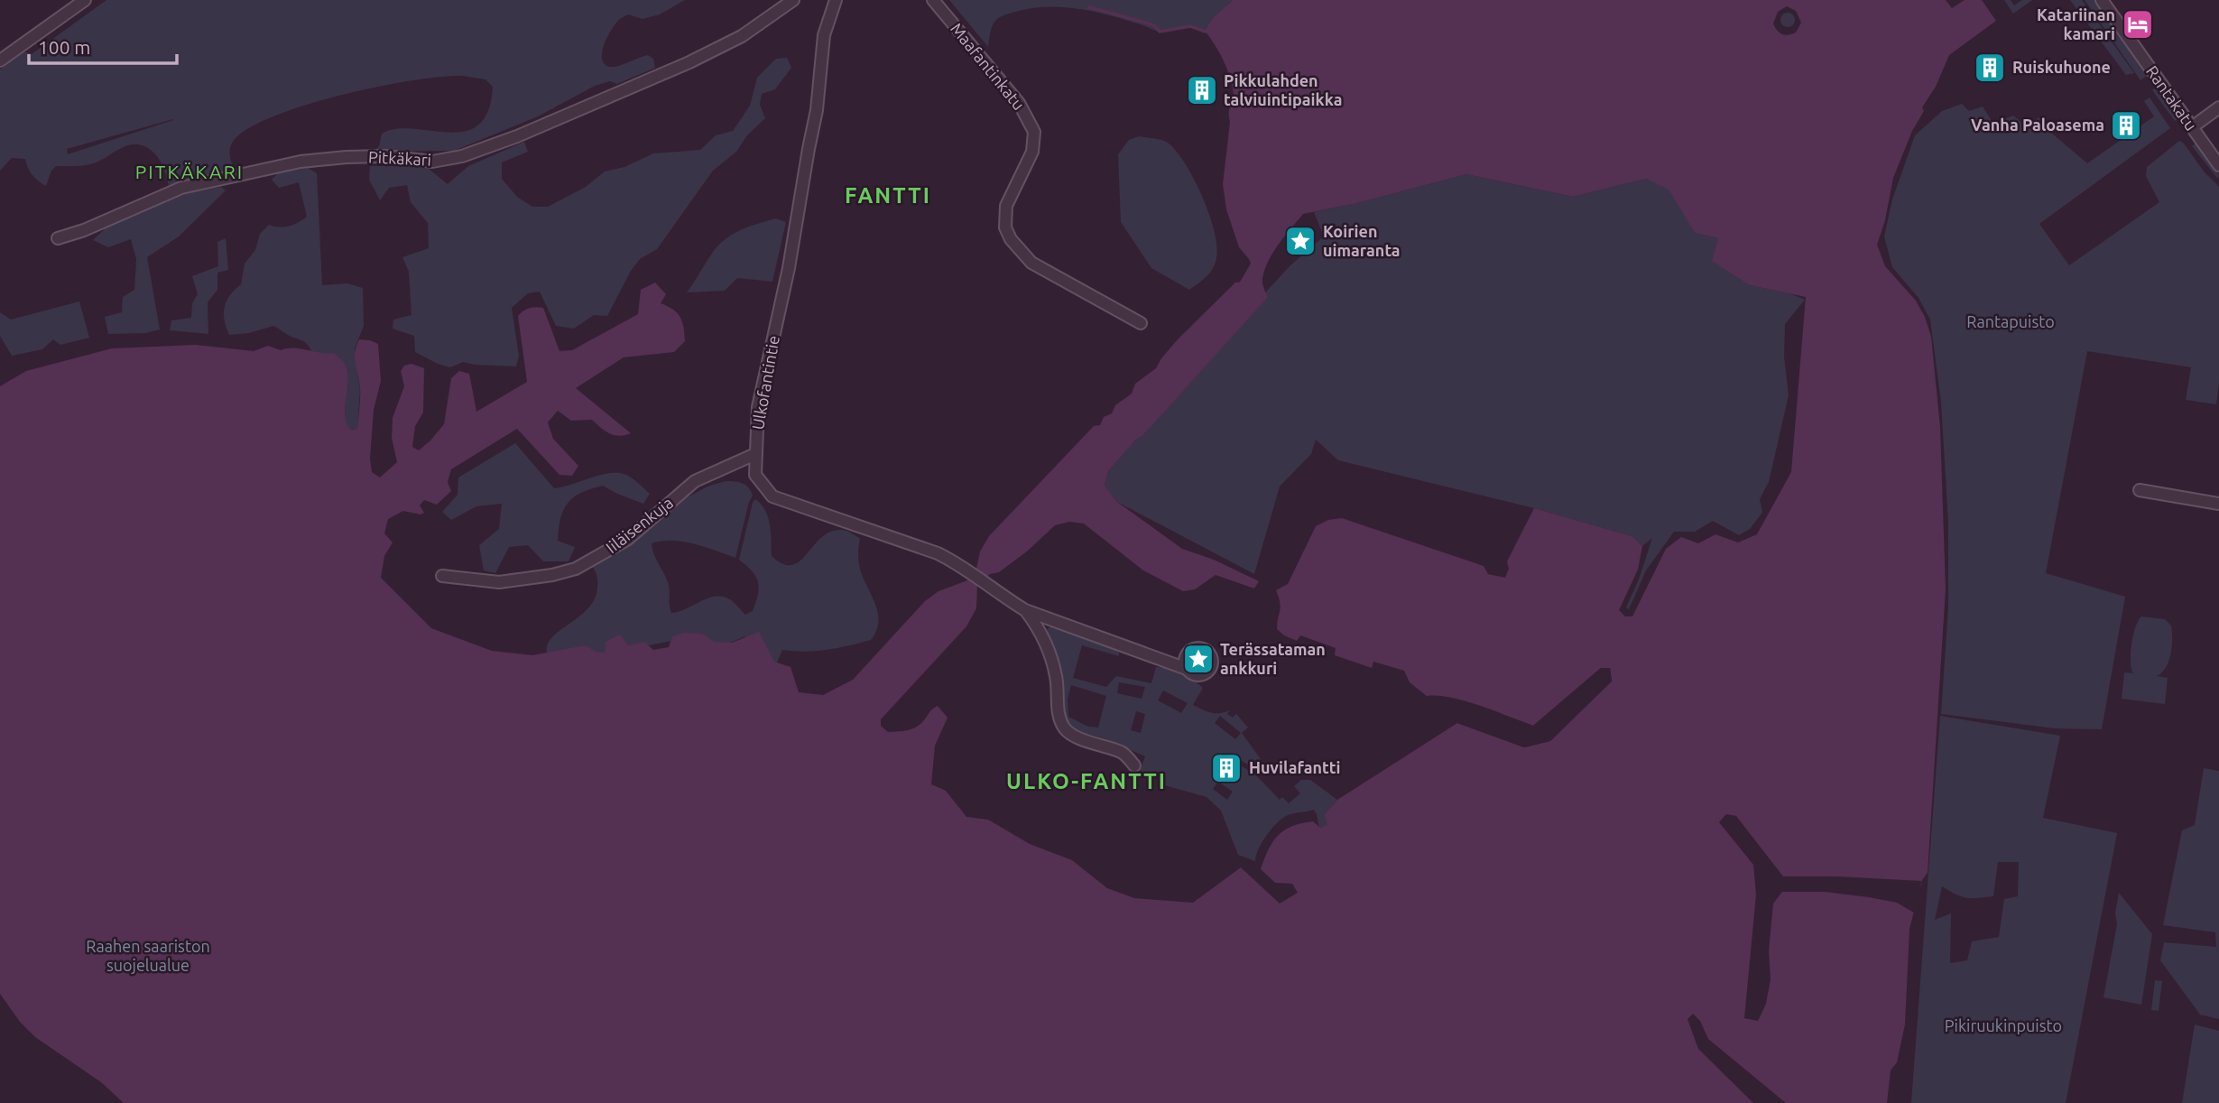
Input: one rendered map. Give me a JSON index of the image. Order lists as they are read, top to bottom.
{
  "streets": {
    "street": [
      "Maafantinkatu",
      "Rantakatu",
      "Pitkäkari",
      "Ulkofantintie",
      "Iiläisenkuja"
    ]
  },
  "crossings": [
    ["Ulkofantintie", "Iiläisenkuja"]
  ],
  "districts": ["PITKÄKARI", "FANTTI", "ULKO-FANTTI"],
  "parks": ["Rantapuisto", "Raahen saariston suojelualue", "Pikiruukinpuisto"],
  "places": {
    "hotel": ["Katariinan kamari"],
    "building": [
      "Ruiskuhuone",
      "Pikkulahden talviuintipaikka",
      "Vanha Paloasema",
      "Huvilafantti"
    ],
    "place": ["Koirien uimaranta", "Terässataman ankkuri"]
  },
  "scale_bar": "100 m"
}
